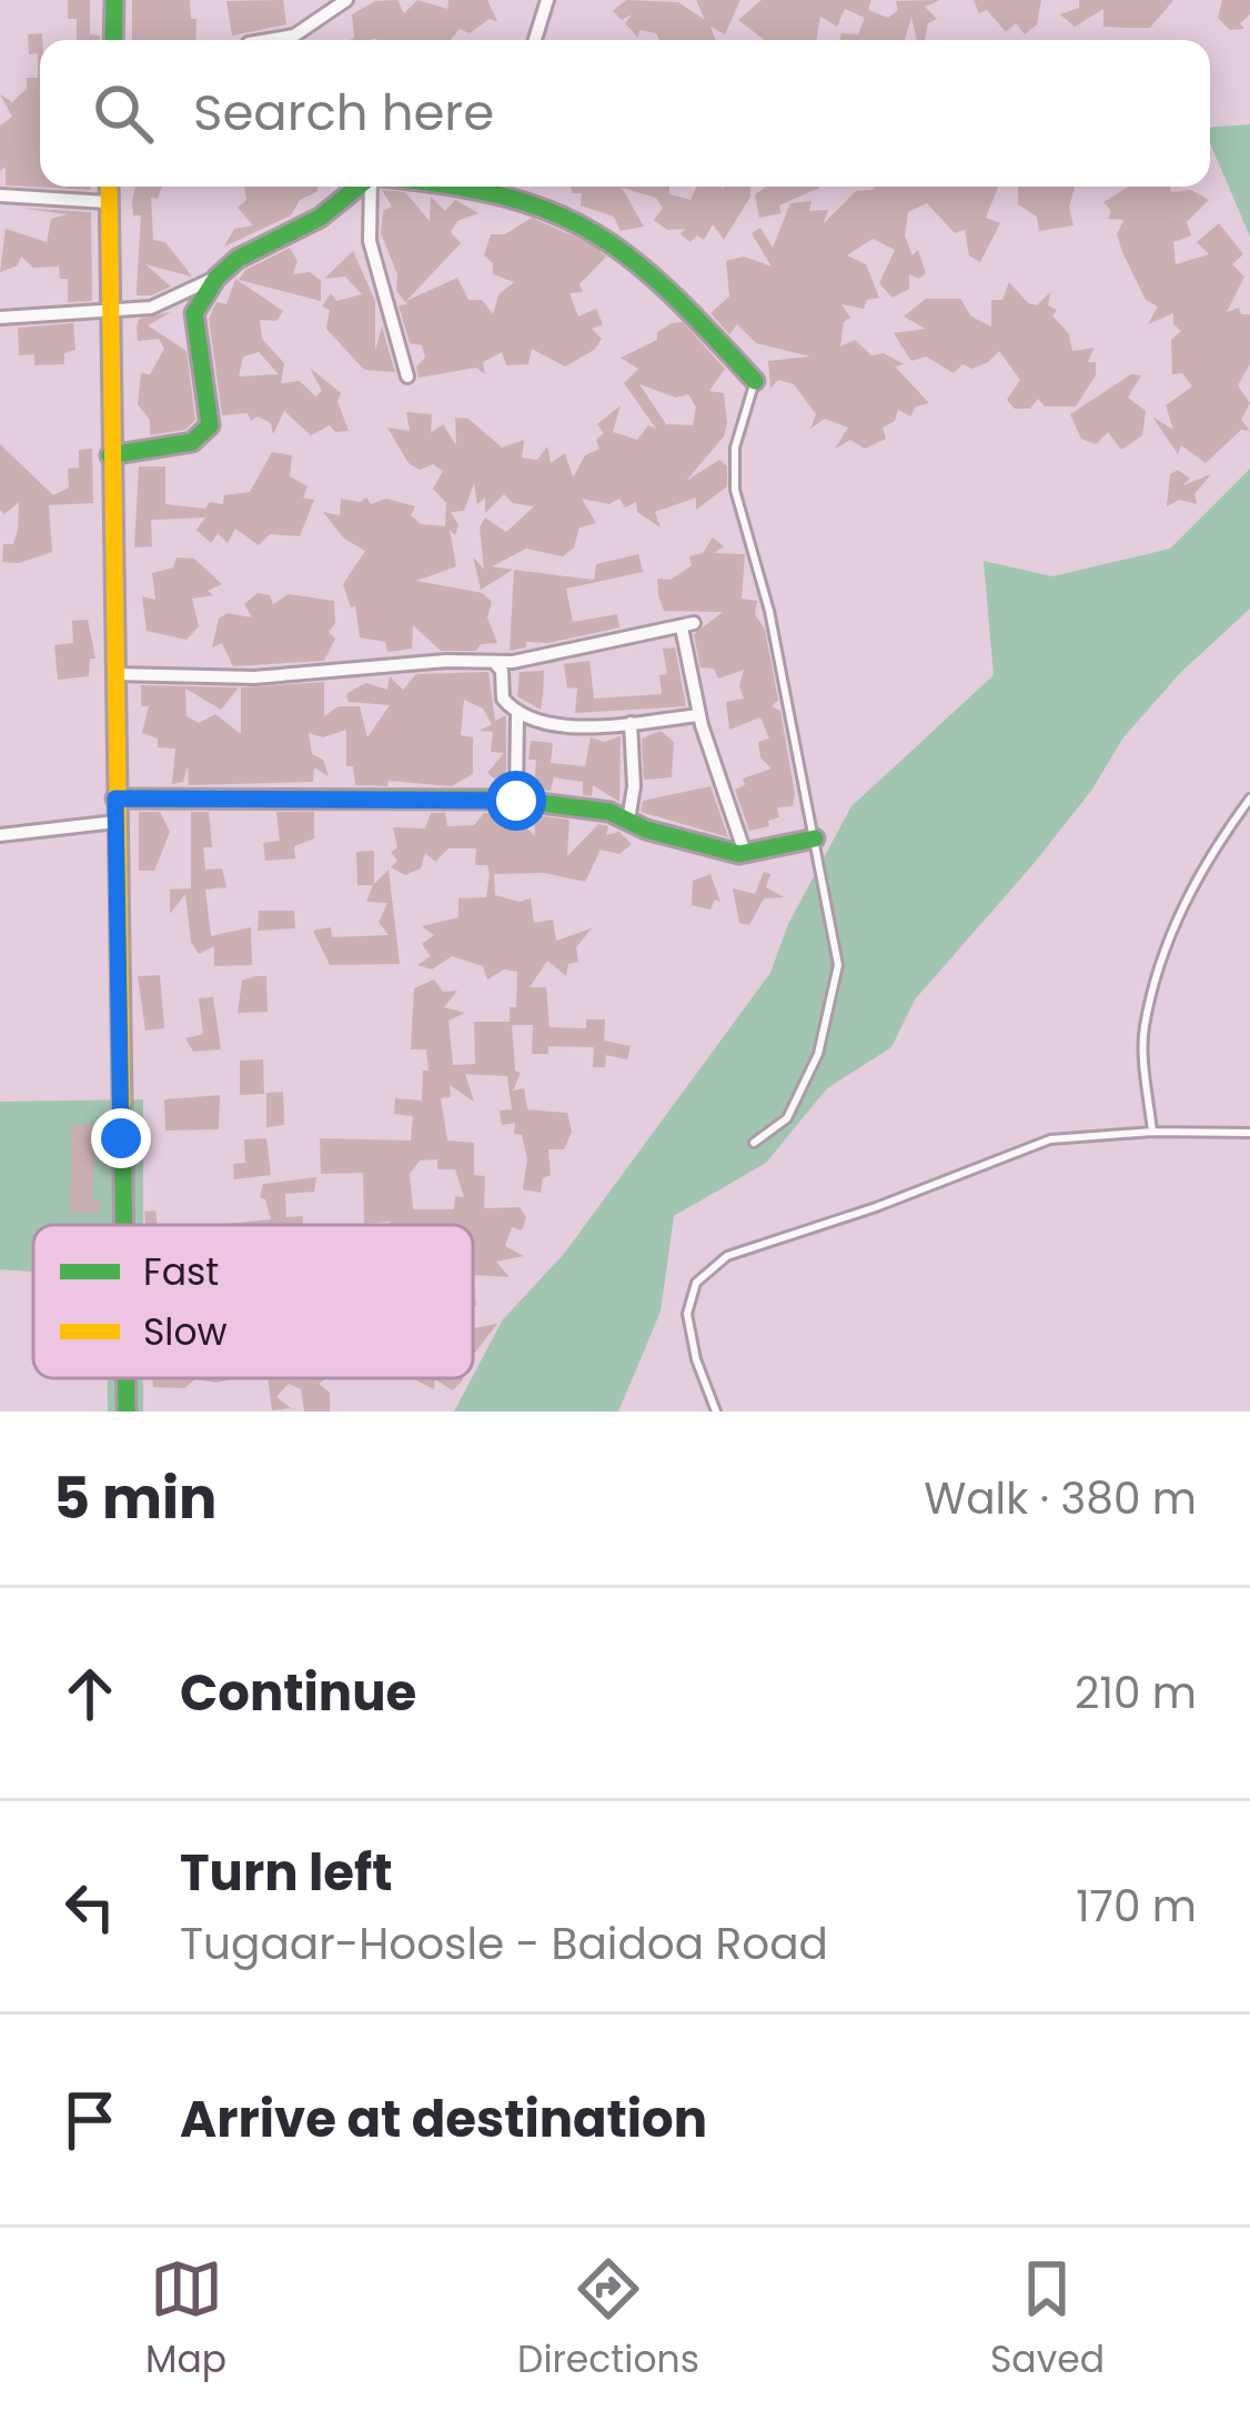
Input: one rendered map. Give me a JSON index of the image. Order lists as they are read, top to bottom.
{
  "legend": ["Fast", "Slow"],
  "page": {
    "search": "Search here",
    "heading": ["5 min", "Walk · 380 m"],
    "list": [
      ["Continue", "210 m"],
      ["Turn left", "Tugaar-Hoosle - Baidoa Road", "170 m"],
      "Arrive at destination"
    ],
    "nav": ["Map", "Directions", "Saved"]
  }
}
